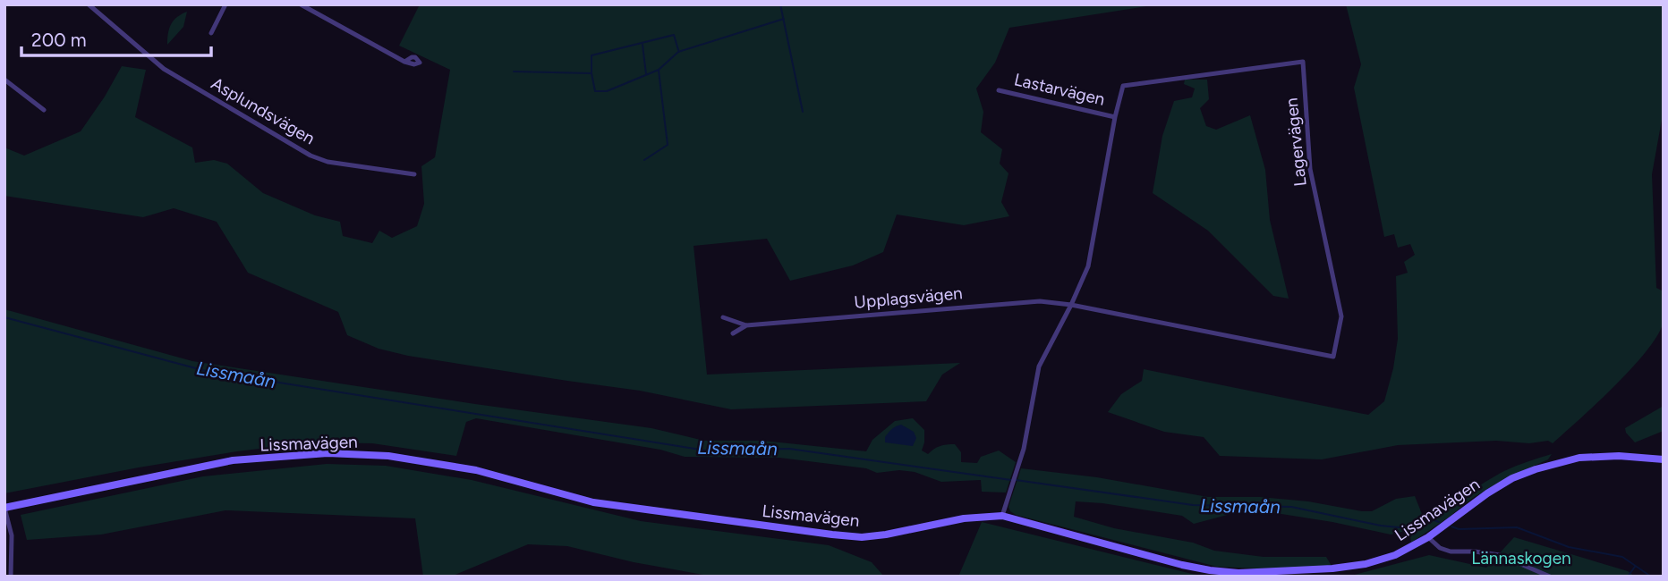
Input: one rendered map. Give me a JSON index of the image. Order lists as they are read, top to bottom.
{
  "streets": {
    "street": [
      "Lastarvägen",
      "Asplundsvägen",
      "Lagervägen",
      "Upplagsvägen",
      "Lissmavägen"
    ]
  },
  "crossings": [
    ["Lastarvägen", "Lagervägen"],
    ["Lagervägen", "Upplagsvägen"],
    ["Lagervägen", "Lissmavägen"]
  ],
  "water": ["Lissmaån"],
  "parks": ["Lännaskogen"],
  "scale_bar": "200 m"
}
